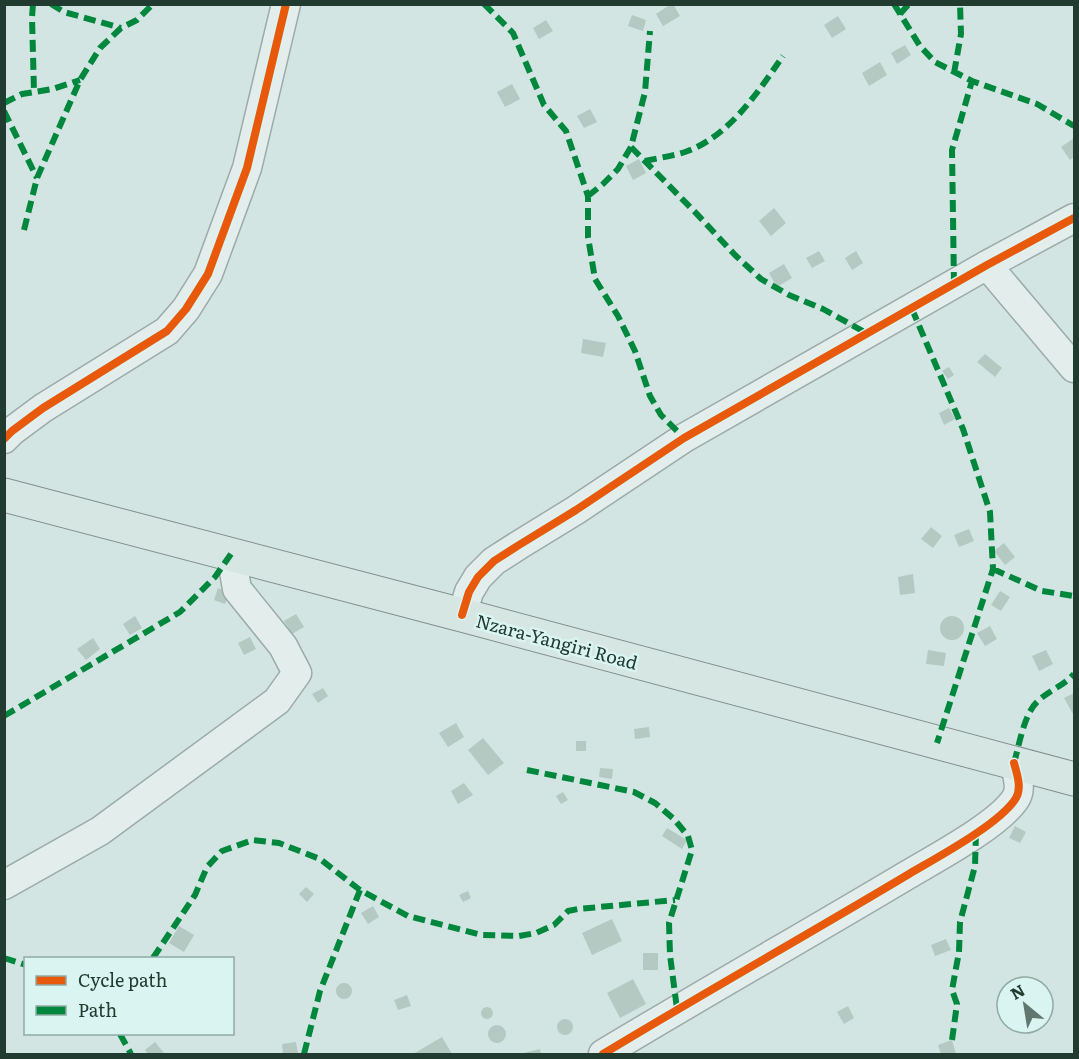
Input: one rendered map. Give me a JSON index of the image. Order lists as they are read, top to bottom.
{
  "streets": {
    "main road": ["Nzara-Yangiri Road"]
  },
  "legend": ["Cycle path", "Path"],
  "north": "top left"
}
